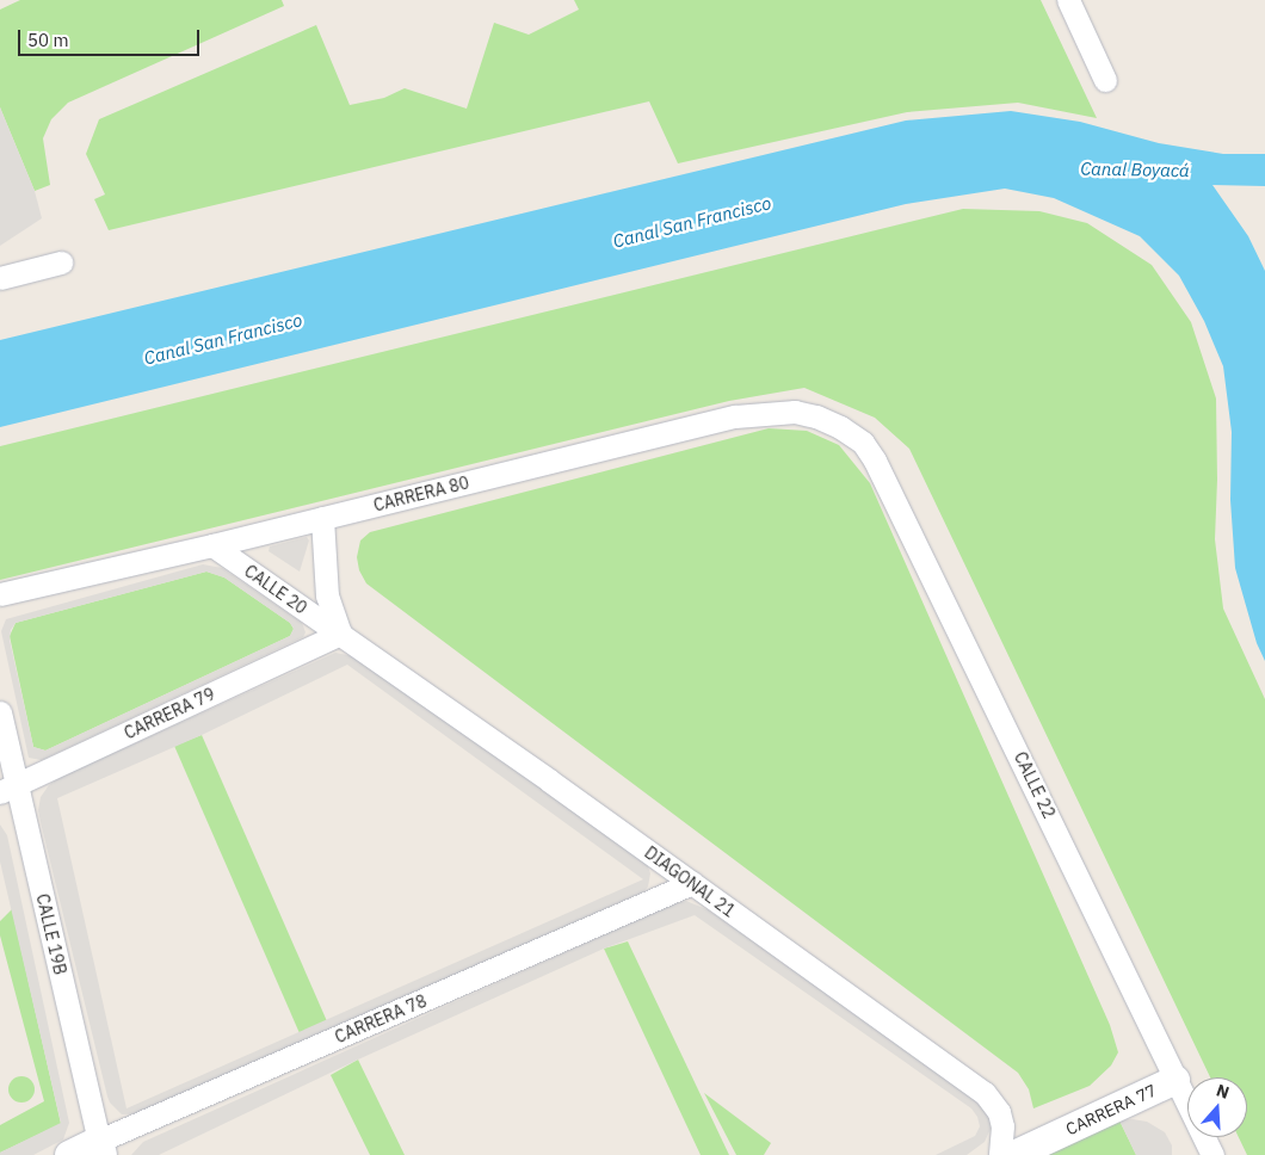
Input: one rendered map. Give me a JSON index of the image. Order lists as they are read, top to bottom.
{
  "streets": {
    "street": [
      "CARRERA 80",
      "CALLE 20",
      "CARRERA 79",
      "CALLE 22",
      "DIAGONAL 21",
      "CALLE 19B",
      "CARRERA 78",
      "CARRERA 77"
    ]
  },
  "crossings": [
    ["CARRERA 80", "CALLE 20"],
    ["CARRERA 80", "CALLE 22"],
    ["CALLE 20", "CARRERA 79"],
    ["CALLE 20", "DIAGONAL 21"],
    ["CARRERA 79", "DIAGONAL 21"],
    ["CARRERA 79", "CALLE 19B"],
    ["CALLE 22", "CARRERA 77"],
    ["DIAGONAL 21", "CARRERA 78"],
    ["CALLE 19B", "CARRERA 78"]
  ],
  "water": ["Canal Boyacá", "Canal San Francisco"],
  "scale_bar": "50 m",
  "north": "top"
}
